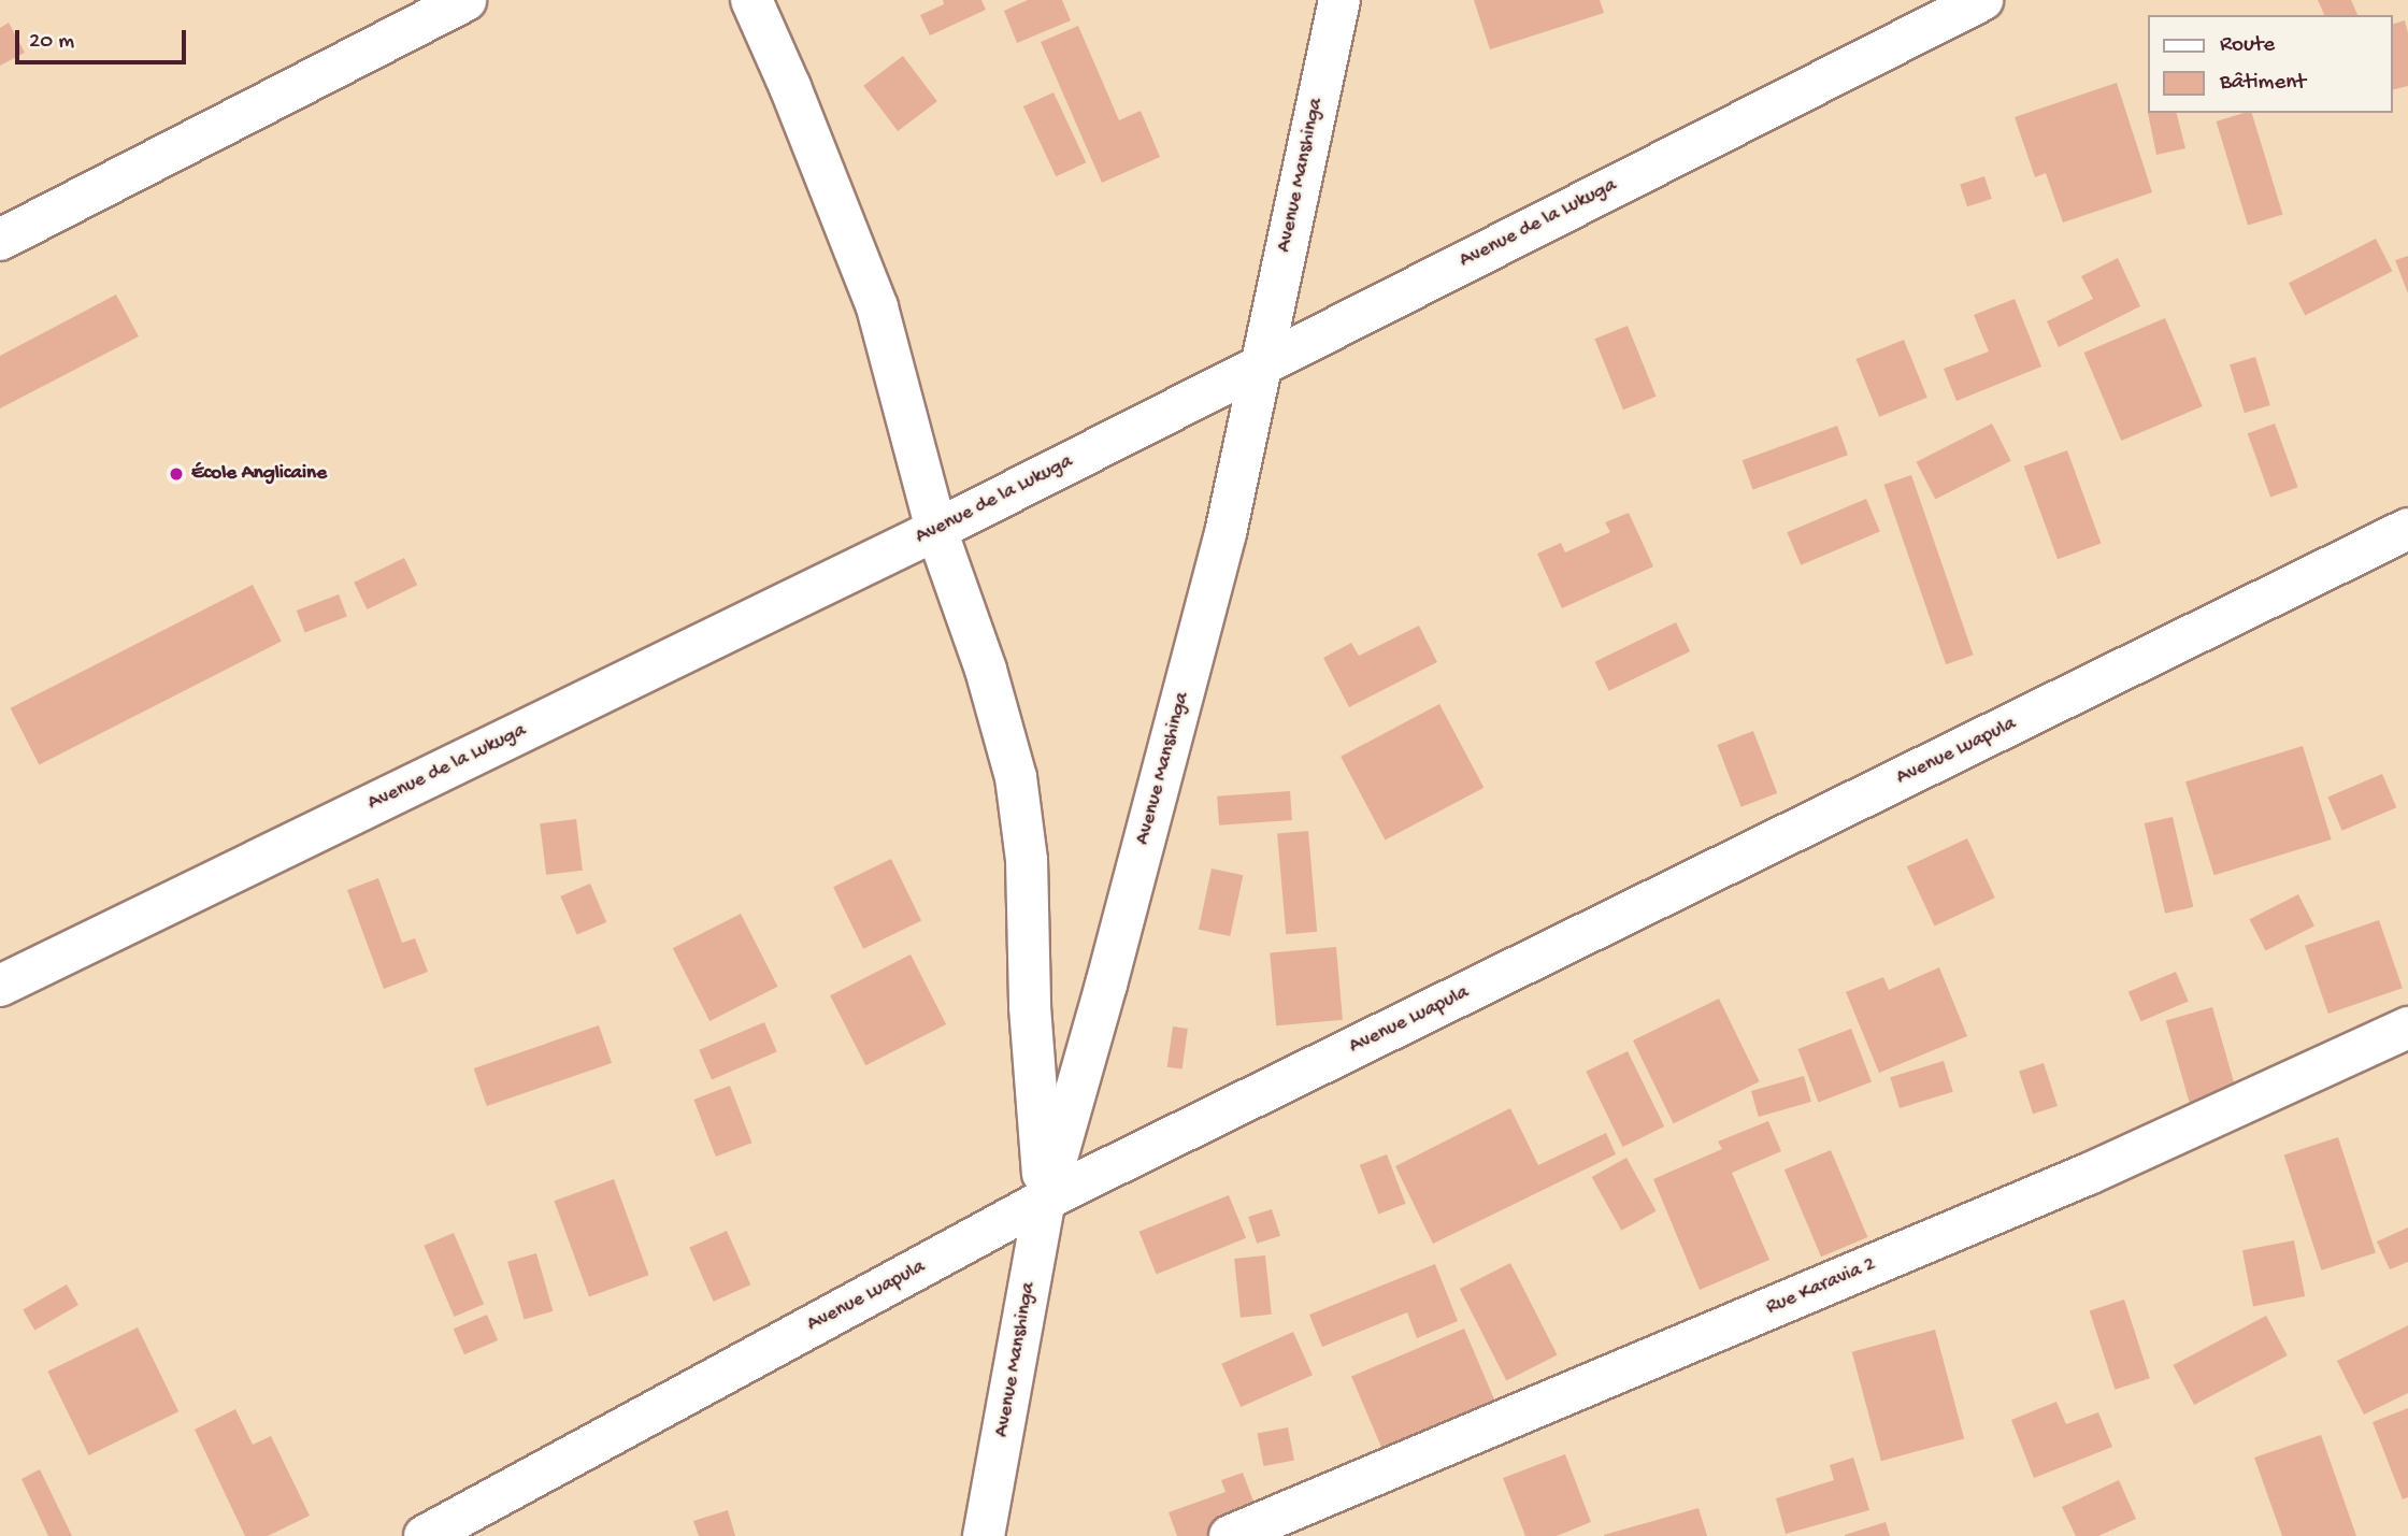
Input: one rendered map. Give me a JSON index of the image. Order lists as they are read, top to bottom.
{
  "streets": {
    "street": [
      "Avenue Manshinga",
      "Avenue de la Lukuga",
      "Avenue Luapula",
      "Rue Karavia 2"
    ]
  },
  "crossings": [
    ["Avenue Manshinga", "Avenue de la Lukuga"],
    ["Avenue Manshinga", "Avenue Luapula"]
  ],
  "places": ["École Anglicaine"],
  "legend": ["Route", "Bâtiment"],
  "scale_bar": "20 m"
}
